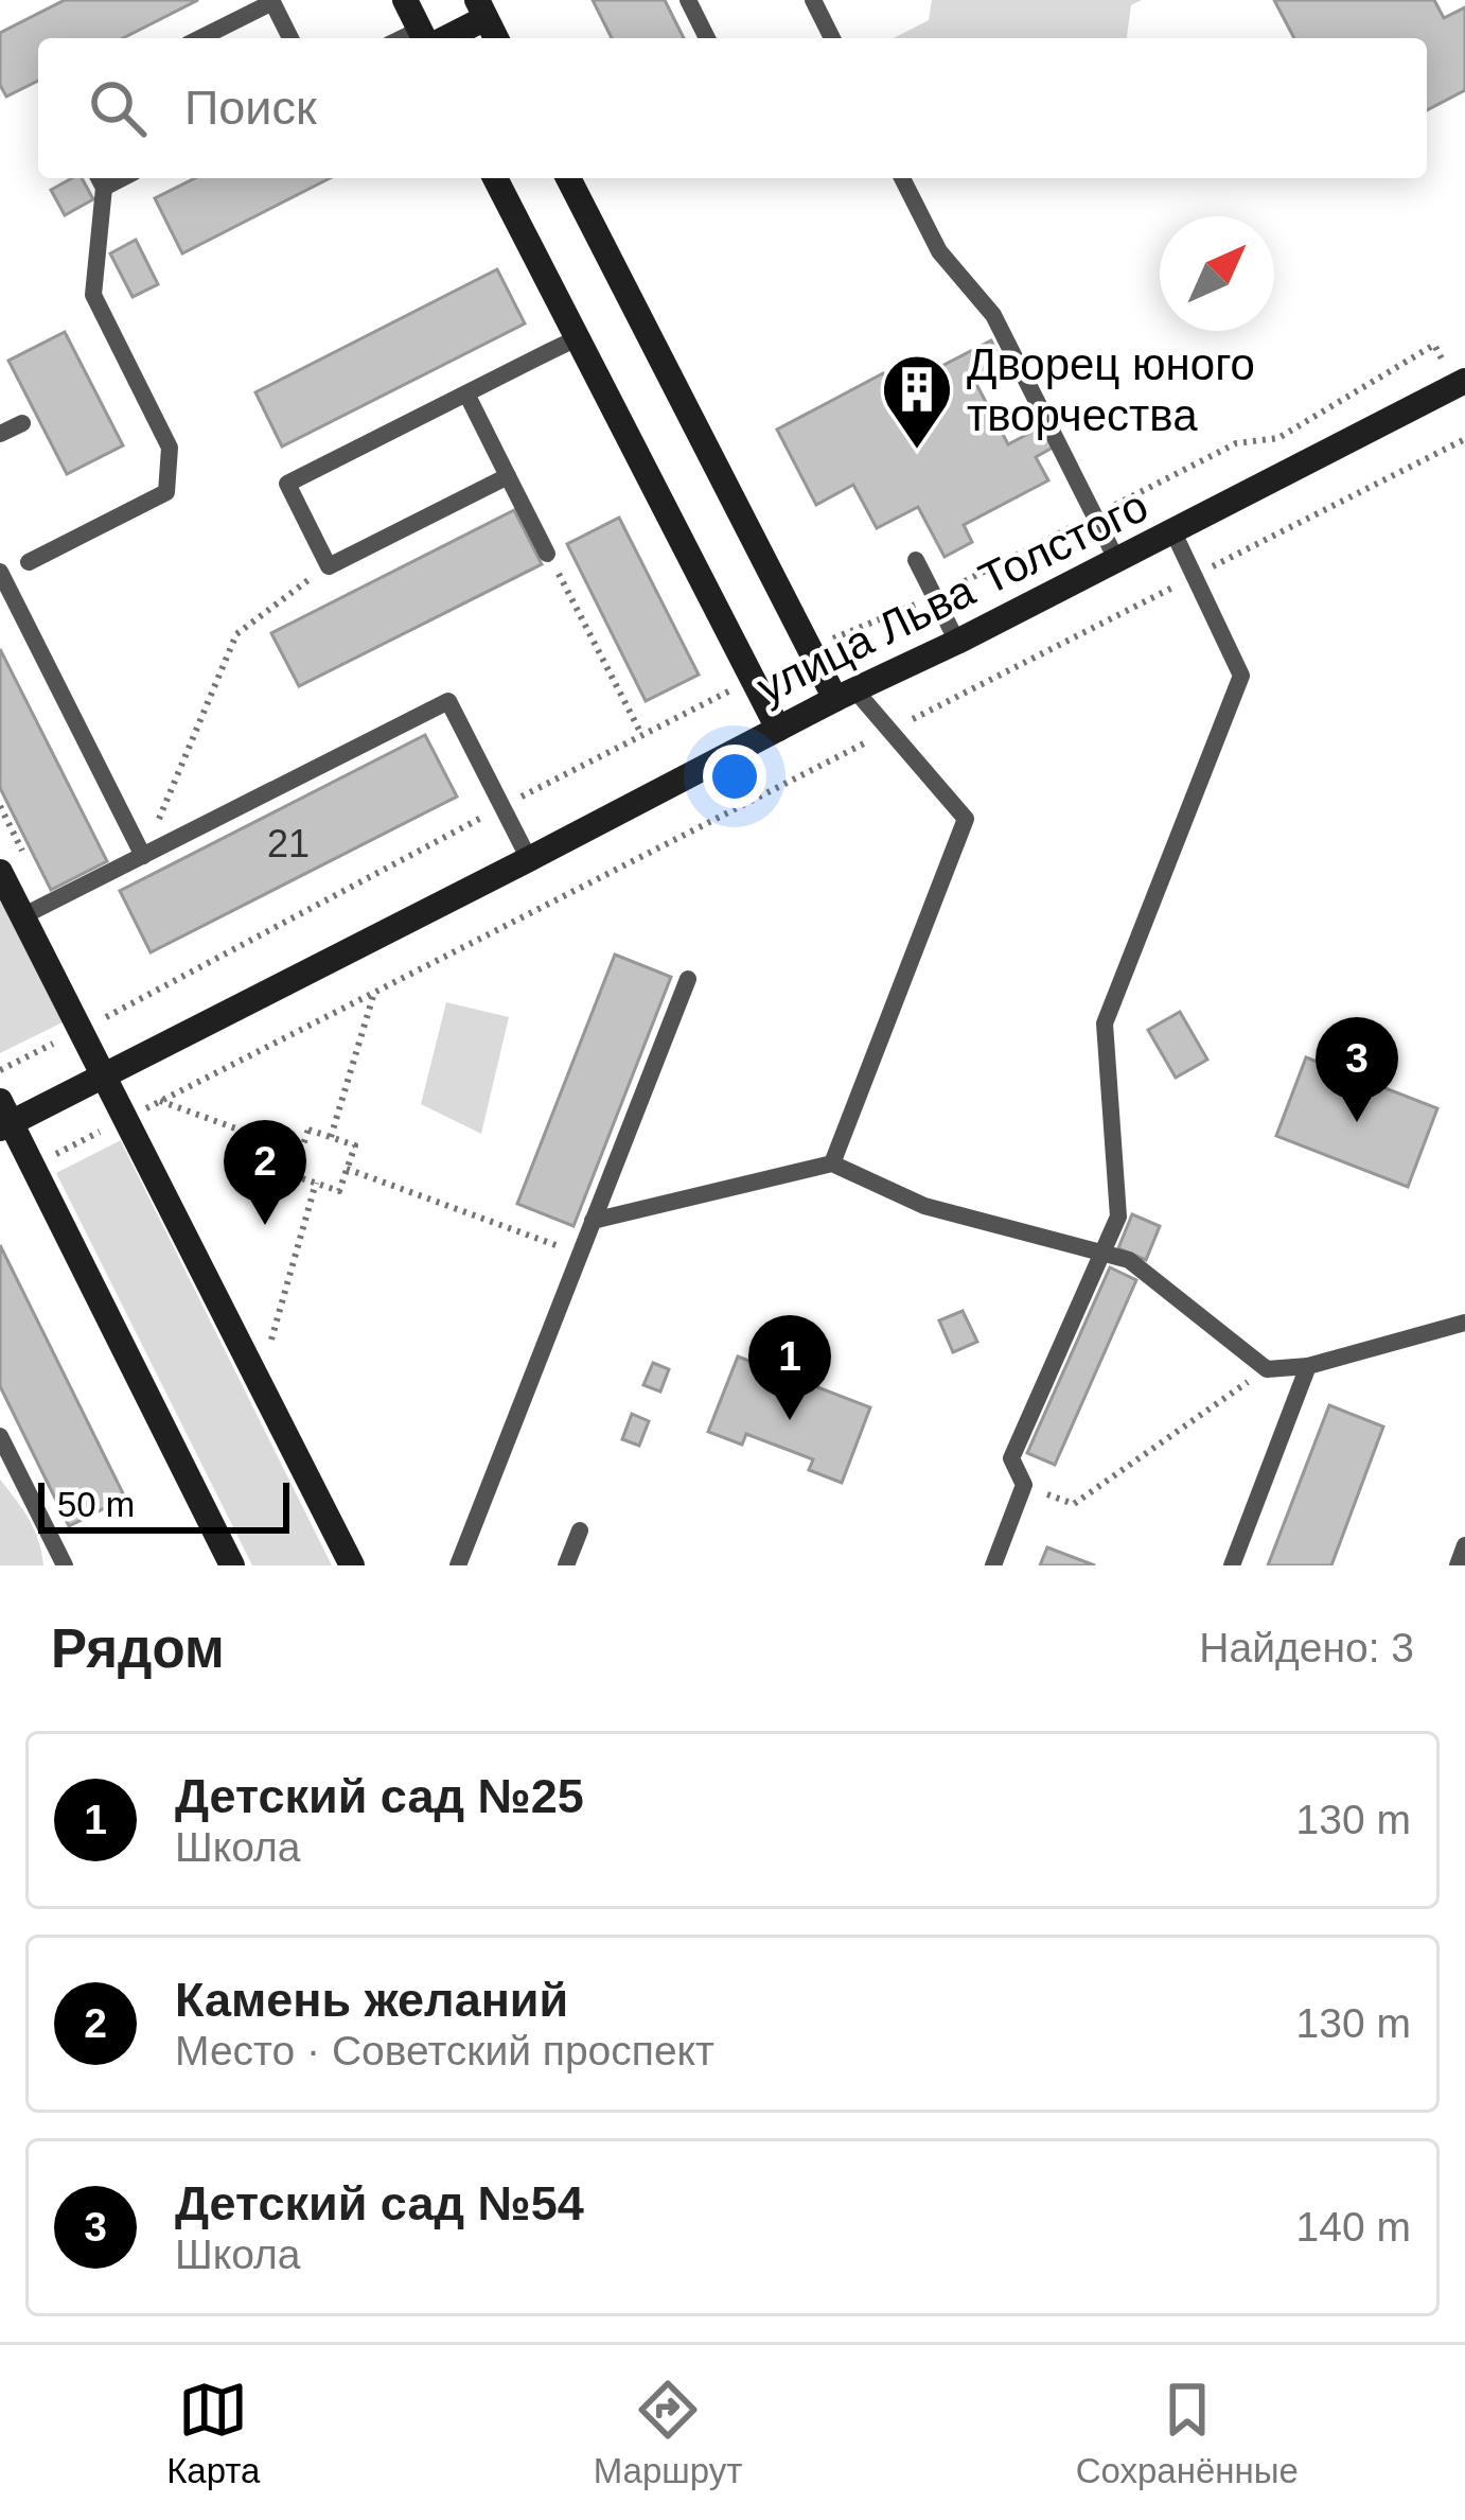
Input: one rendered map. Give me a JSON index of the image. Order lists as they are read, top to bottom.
{
  "streets": {
    "street": ["улица Льва Толстого"]
  },
  "places": {
    "building": ["Дворец юного творчества"]
  },
  "house_numbers": ["21"],
  "scale_bar": "50 m",
  "north": "top right",
  "page": {
    "search": "Поиск",
    "pins": ["3", "2", "1"],
    "scale": "50 m",
    "heading": ["Рядом", "Найдено: 3"],
    "list": [
      {
        "mark": "1",
        "name": "Детский сад №25",
        "note": "Школа",
        "value": "130 m"
      },
      {
        "mark": "2",
        "name": "Камень желаний",
        "note": "Место · Советский проспект",
        "value": "130 m"
      },
      {
        "mark": "3",
        "name": "Детский сад №54",
        "note": "Школа",
        "value": "140 m"
      }
    ],
    "nav": ["Карта", "Маршрут", "Сохранённые"]
  }
}
